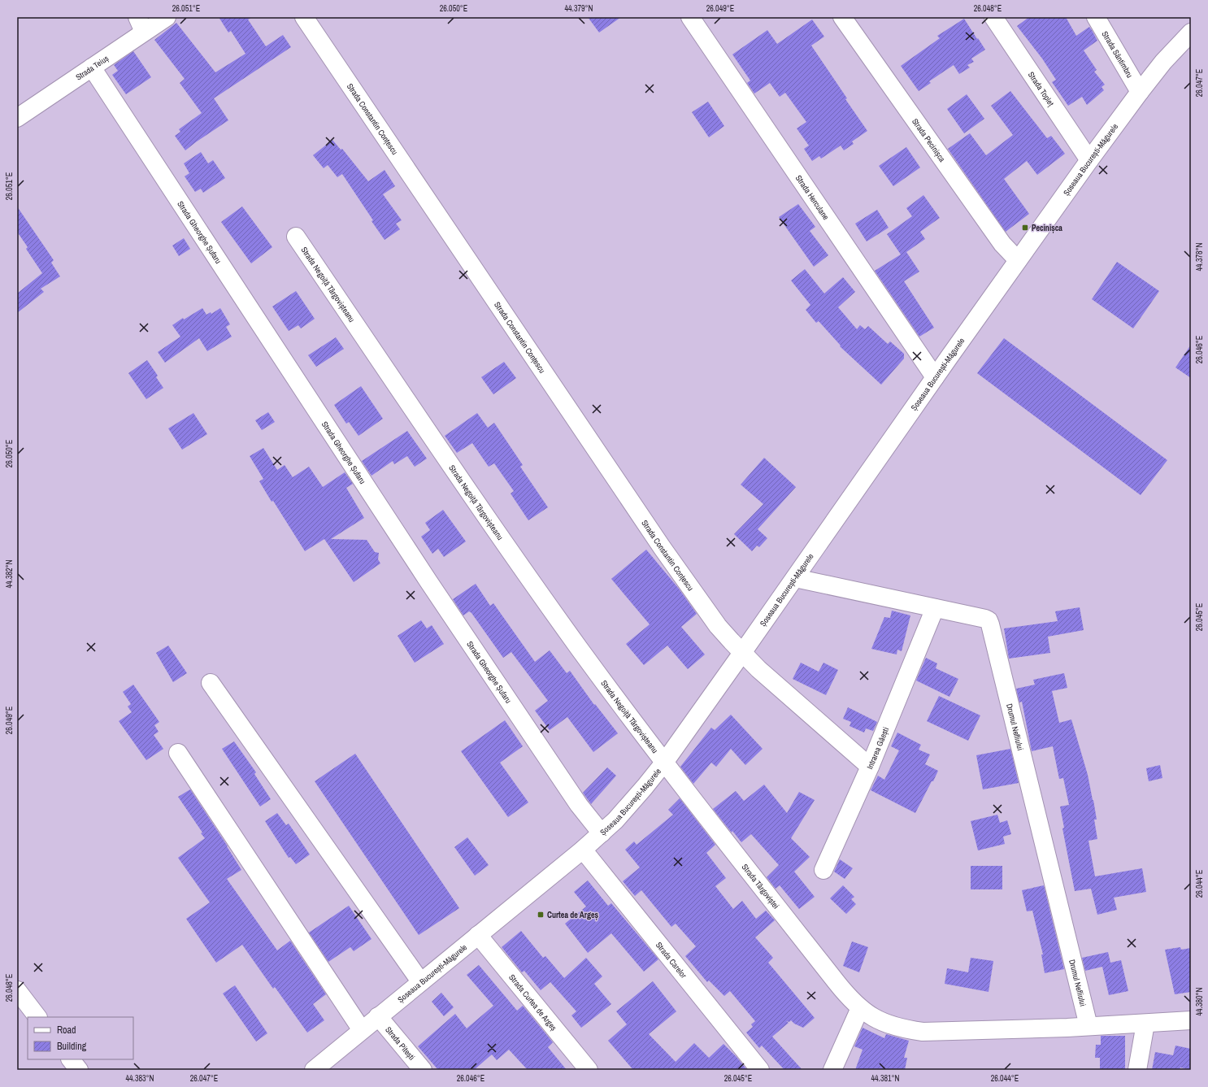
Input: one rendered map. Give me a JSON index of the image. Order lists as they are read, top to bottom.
{
  "streets": {
    "street": [
      "Strada Sântimbru",
      "Strada Teiuș",
      "Strada Topleț",
      "Strada Constantin Conțescu",
      "Strada Pecinișca",
      "Șoseaua București-Măgurele",
      "Strada Herculane",
      "Strada Gheorghe Șufaru",
      "Strada Negoiță Târgovișteanu",
      "Drumul Nefliului",
      "Intrarea Găești",
      "Strada Târgoviștei",
      "Strada Carelor",
      "Strada Curtea de Argeș",
      "Strada Pitești"
    ]
  },
  "crossings": [
    ["Strada Sântimbru", "Șoseaua București-Măgurele"],
    ["Strada Teiuș", "Strada Gheorghe Șufaru"],
    ["Strada Topleț", "Șoseaua București-Măgurele"],
    ["Strada Constantin Conțescu", "Șoseaua București-Măgurele"],
    ["Strada Constantin Conțescu", "Intrarea Găești"],
    ["Strada Pecinișca", "Șoseaua București-Măgurele"],
    ["Șoseaua București-Măgurele", "Strada Herculane"],
    ["Șoseaua București-Măgurele", "Strada Gheorghe Șufaru"],
    ["Șoseaua București-Măgurele", "Strada Negoiță Târgovișteanu"],
    ["Șoseaua București-Măgurele", "Drumul Nefliului"],
    ["Șoseaua București-Măgurele", "Intrarea Găești"],
    ["Șoseaua București-Măgurele", "Strada Târgoviștei"],
    ["Șoseaua București-Măgurele", "Strada Carelor"],
    ["Șoseaua București-Măgurele", "Strada Curtea de Argeș"],
    ["Șoseaua București-Măgurele", "Strada Pitești"],
    ["Strada Negoiță Târgovișteanu", "Strada Târgoviștei"],
    ["Drumul Nefliului", "Intrarea Găești"]
  ],
  "places": {
    "transit": ["Pecinișca", "Curtea de Argeș"]
  },
  "legend": ["Road", "Building"],
  "coordinates": [
    "26.051°E",
    "26.050°E",
    "44.379°N",
    "26.049°E",
    "26.048°E",
    "26.047°E",
    "44.378°N",
    "26.046°E",
    "44.382°N",
    "26.045°E",
    "26.044°E",
    "44.380°N",
    "44.383°N",
    "44.381°N"
  ]
}
